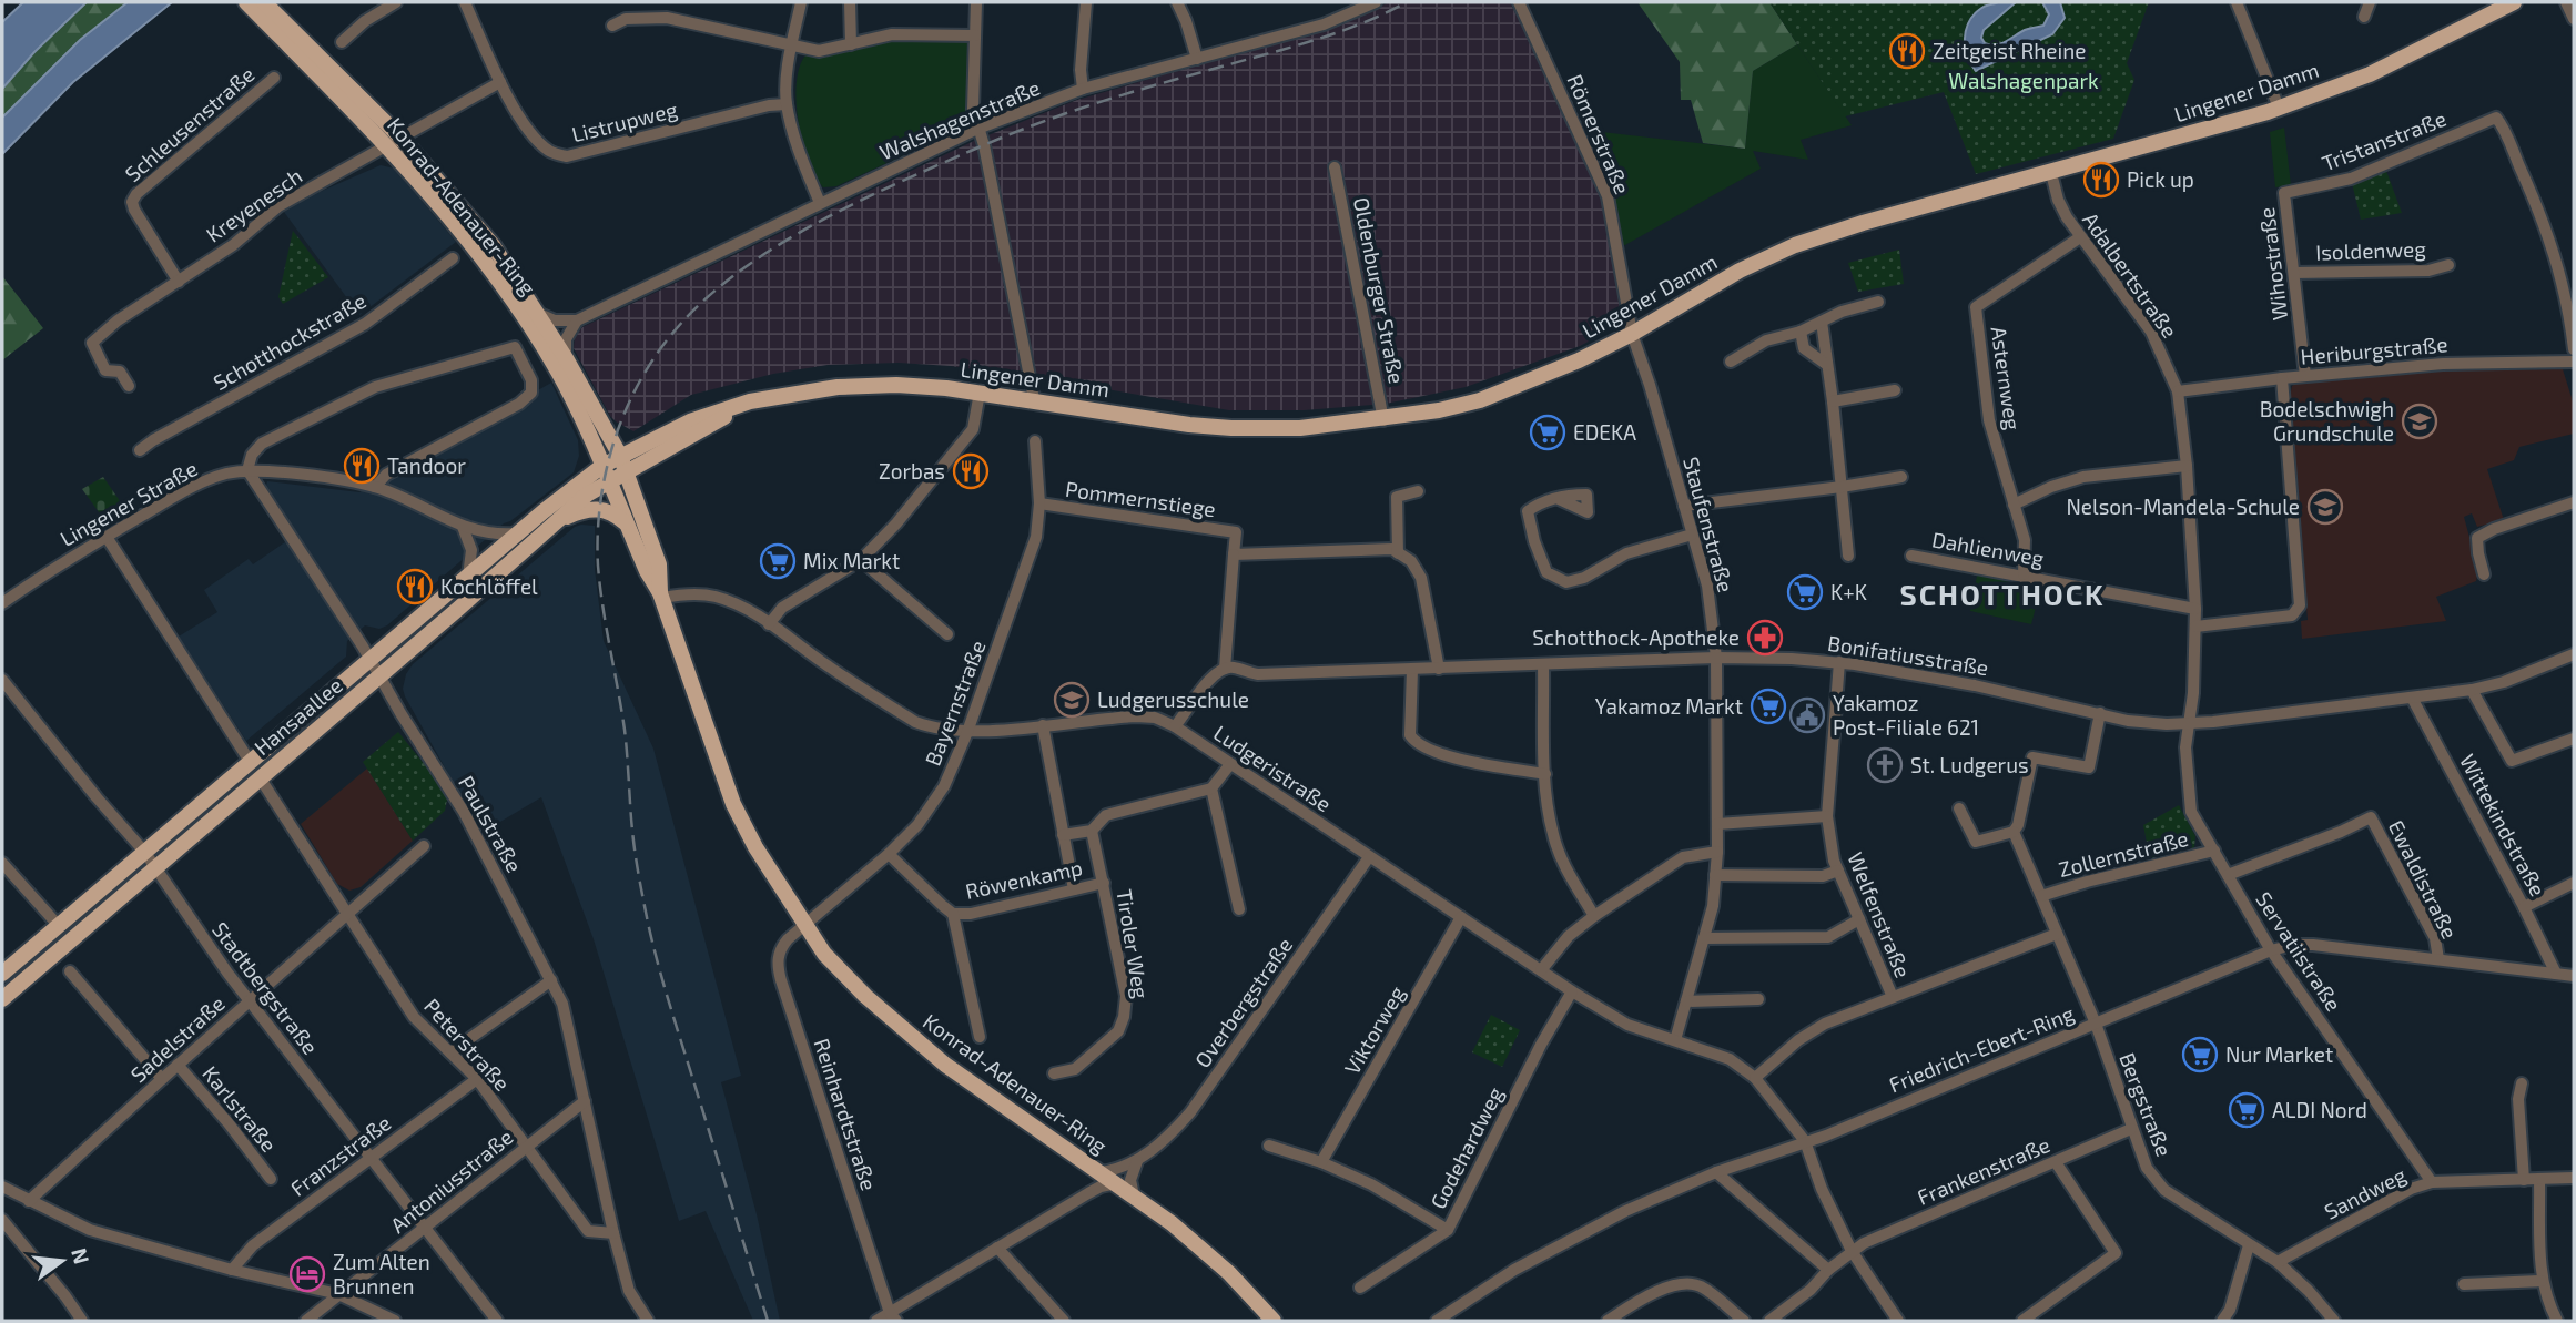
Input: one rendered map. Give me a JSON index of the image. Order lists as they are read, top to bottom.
{
  "streets": {
    "main road": ["Lingener Damm", "Konrad-Adenauer-Ring", "Hansaallee"],
    "street": [
      "Walshagenstraße",
      "Listrupweg",
      "Schleusenstraße",
      "Römerstraße",
      "Tristanstraße",
      "Kreyenesch",
      "Isoldenweg",
      "Wihostraße",
      "Adalbertstraße",
      "Oldenburger Straße",
      "Schotthockstraße",
      "Heriburgstraße",
      "Asternweg",
      "Pommernstiege",
      "Lingener Straße",
      "Staufenstraße",
      "Dahlienweg",
      "Bonifatiusstraße",
      "Bayernstraße",
      "Ludgeristraße",
      "Paulstraße",
      "Wittekindstraße",
      "Zollernstraße",
      "Röwenkamp",
      "Ewaldistraße",
      "Welfenstraße",
      "Tiroler Weg",
      "Servatiistraße",
      "Stadtbergstraße",
      "Overbergstraße",
      "Viktorweg",
      "Sadelstraße",
      "Peterstraße",
      "Friedrich-Ebert-Ring",
      "Bergstraße",
      "Karlstraße",
      "Reinhardtstraße",
      "Godehardweg",
      "Franzstraße",
      "Frankenstraße",
      "Antoniusstraße",
      "Sandweg"
    ]
  },
  "crossings": [
    ["Lingener Damm", "Römerstraße"],
    ["Lingener Damm", "Konrad-Adenauer-Ring"],
    ["Lingener Damm", "Adalbertstraße"],
    ["Lingener Damm", "Oldenburger Straße"],
    ["Lingener Damm", "Staufenstraße"],
    ["Lingener Damm", "Hansaallee"],
    ["Listrupweg", "Kreyenesch"],
    ["Schleusenstraße", "Kreyenesch"],
    ["Römerstraße", "Staufenstraße"],
    ["Tristanstraße", "Wihostraße"],
    ["Kreyenesch", "Konrad-Adenauer-Ring"],
    ["Konrad-Adenauer-Ring", "Bayernstraße"],
    ["Konrad-Adenauer-Ring", "Hansaallee"],
    ["Konrad-Adenauer-Ring", "Ludgeristraße"],
    ["Konrad-Adenauer-Ring", "Overbergstraße"],
    ["Konrad-Adenauer-Ring", "Reinhardtstraße"],
    ["Isoldenweg", "Wihostraße"],
    ["Wihostraße", "Heriburgstraße"],
    ["Adalbertstraße", "Heriburgstraße"],
    ["Adalbertstraße", "Asternweg"],
    ["Adalbertstraße", "Dahlienweg"],
    ["Adalbertstraße", "Bonifatiusstraße"],
    ["Adalbertstraße", "Servatiistraße"],
    ["Asternweg", "Dahlienweg"],
    ["Pommernstiege", "Bayernstraße"],
    ["Lingener Straße", "Hansaallee"],
    ["Lingener Straße", "Paulstraße"],
    ["Lingener Straße", "Peterstraße"],
    ["Staufenstraße", "Bonifatiusstraße"],
    ["Staufenstraße", "Ludgeristraße"],
    ["Bonifatiusstraße", "Wittekindstraße"],
    ["Bonifatiusstraße", "Welfenstraße"],
    ["Bonifatiusstraße", "Servatiistraße"],
    ["Bayernstraße", "Ludgeristraße"],
    ["Bayernstraße", "Röwenkamp"],
    ["Bayernstraße", "Reinhardtstraße"],
    ["Hansaallee", "Paulstraße"],
    ["Hansaallee", "Stadtbergstraße"],
    ["Hansaallee", "Peterstraße"],
    ["Ludgeristraße", "Overbergstraße"],
    ["Ludgeristraße", "Viktorweg"],
    ["Ludgeristraße", "Friedrich-Ebert-Ring"],
    ["Ludgeristraße", "Godehardweg"],
    ["Ludgeristraße", "Frankenstraße"],
    ["Paulstraße", "Peterstraße"],
    ["Paulstraße", "Antoniusstraße"],
    ["Wittekindstraße", "Friedrich-Ebert-Ring"],
    ["Zollernstraße", "Servatiistraße"],
    ["Zollernstraße", "Bergstraße"],
    ["Röwenkamp", "Tiroler Weg"],
    ["Ewaldistraße", "Servatiistraße"],
    ["Ewaldistraße", "Friedrich-Ebert-Ring"],
    ["Servatiistraße", "Friedrich-Ebert-Ring"],
    ["Servatiistraße", "Sandweg"],
    ["Stadtbergstraße", "Sadelstraße"],
    ["Stadtbergstraße", "Franzstraße"],
    ["Stadtbergstraße", "Antoniusstraße"],
    ["Sadelstraße", "Peterstraße"],
    ["Sadelstraße", "Karlstraße"],
    ["Peterstraße", "Franzstraße"],
    ["Peterstraße", "Antoniusstraße"],
    ["Friedrich-Ebert-Ring", "Bergstraße"],
    ["Bergstraße", "Frankenstraße"],
    ["Bergstraße", "Sandweg"]
  ],
  "districts": ["SCHOTTHOCK"],
  "parks": ["Walshagenpark"],
  "places": {
    "restaurant": [
      "Zeitgeist Rheine",
      "Pick up",
      "Tandoor",
      "Zorbas",
      "Kochlöffel"
    ],
    "school or university": ["Bodelschwigh Grundschule", "Nelson-Mandela-Schule", "Ludgerusschule"],
    "supermarket": [
      "EDEKA",
      "Mix Markt",
      "K+K",
      "Yakamoz Markt",
      "Nur Market",
      "ALDI Nord"
    ],
    "pharmacy": ["Schotthock-Apotheke"],
    "public building": ["Yakamoz Post-Filiale 621"],
    "church": ["St. Ludgerus"],
    "hotel": ["Zum Alten Brunnen"]
  },
  "north": "right"
}
